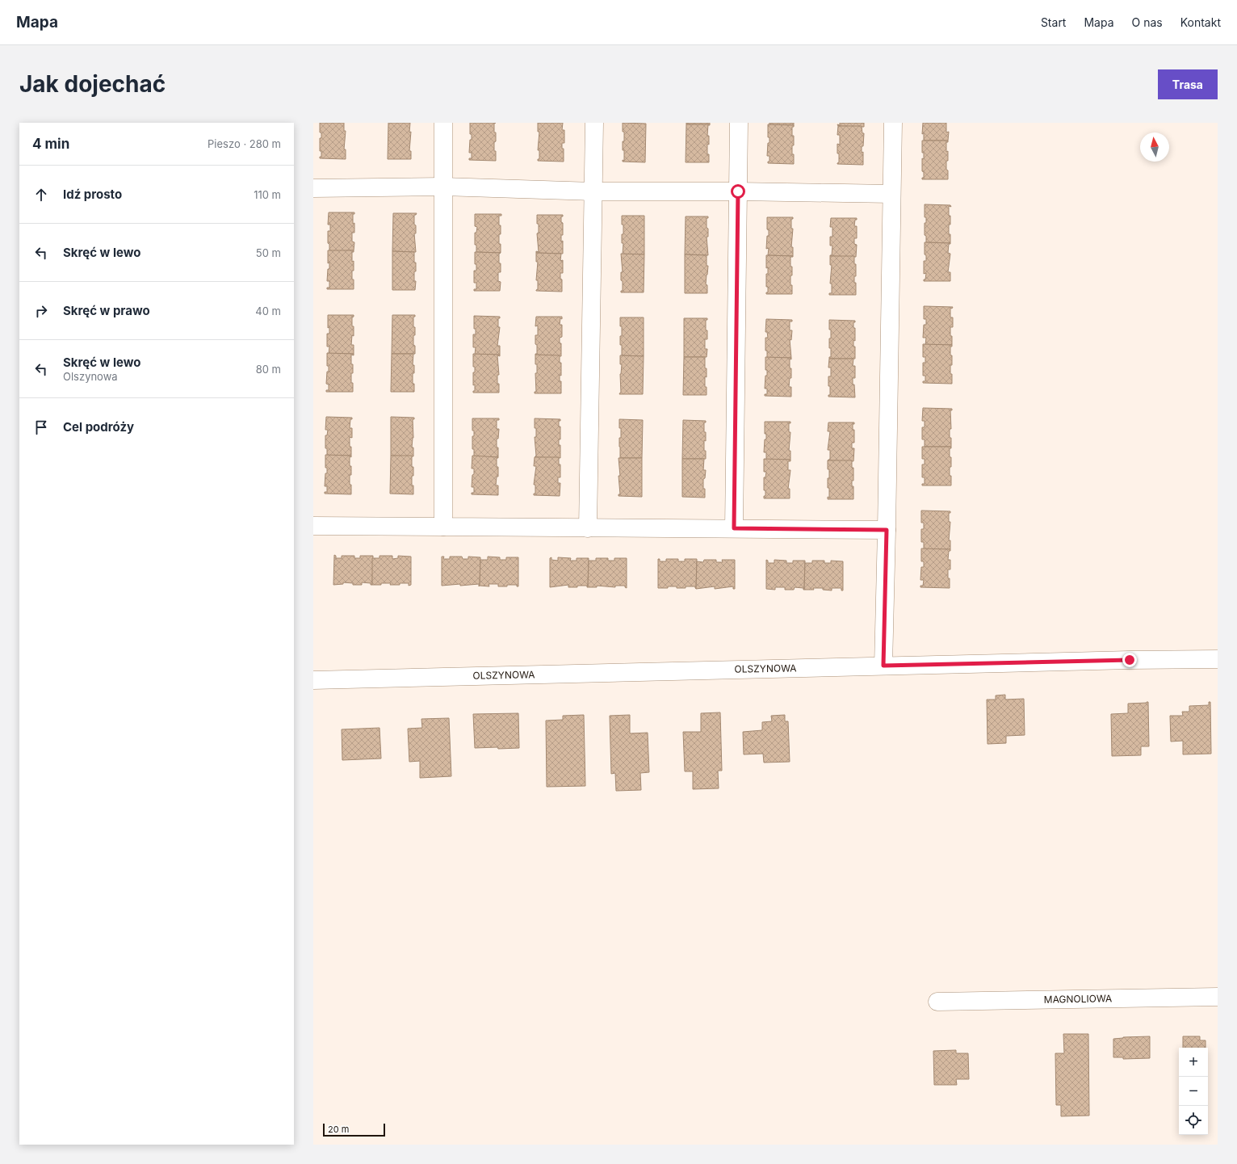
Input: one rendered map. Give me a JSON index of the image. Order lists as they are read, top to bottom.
{
  "streets": {
    "street": ["OLSZYNOWA", "MAGNOLIOWA"]
  },
  "scale_bar": "20 m",
  "north": "top",
  "page": {
    "header": "Mapa",
    "nav": [
      "Start",
      "Mapa",
      "O nas",
      "Kontakt"
    ],
    "buttons": "Trasa",
    "title": "Jak dojechać",
    "heading": ["4 min", "Pieszo · 280 m"],
    "list": [
      ["Idź prosto", "110 m"],
      ["Skręć w lewo", "50 m"],
      ["Skręć w prawo", "40 m"],
      ["Skręć w lewo", "Olszynowa", "80 m"],
      "Cel podróży"
    ],
    "map_buttons": ["+", "−"],
    "scale": "20 m"
  }
}
